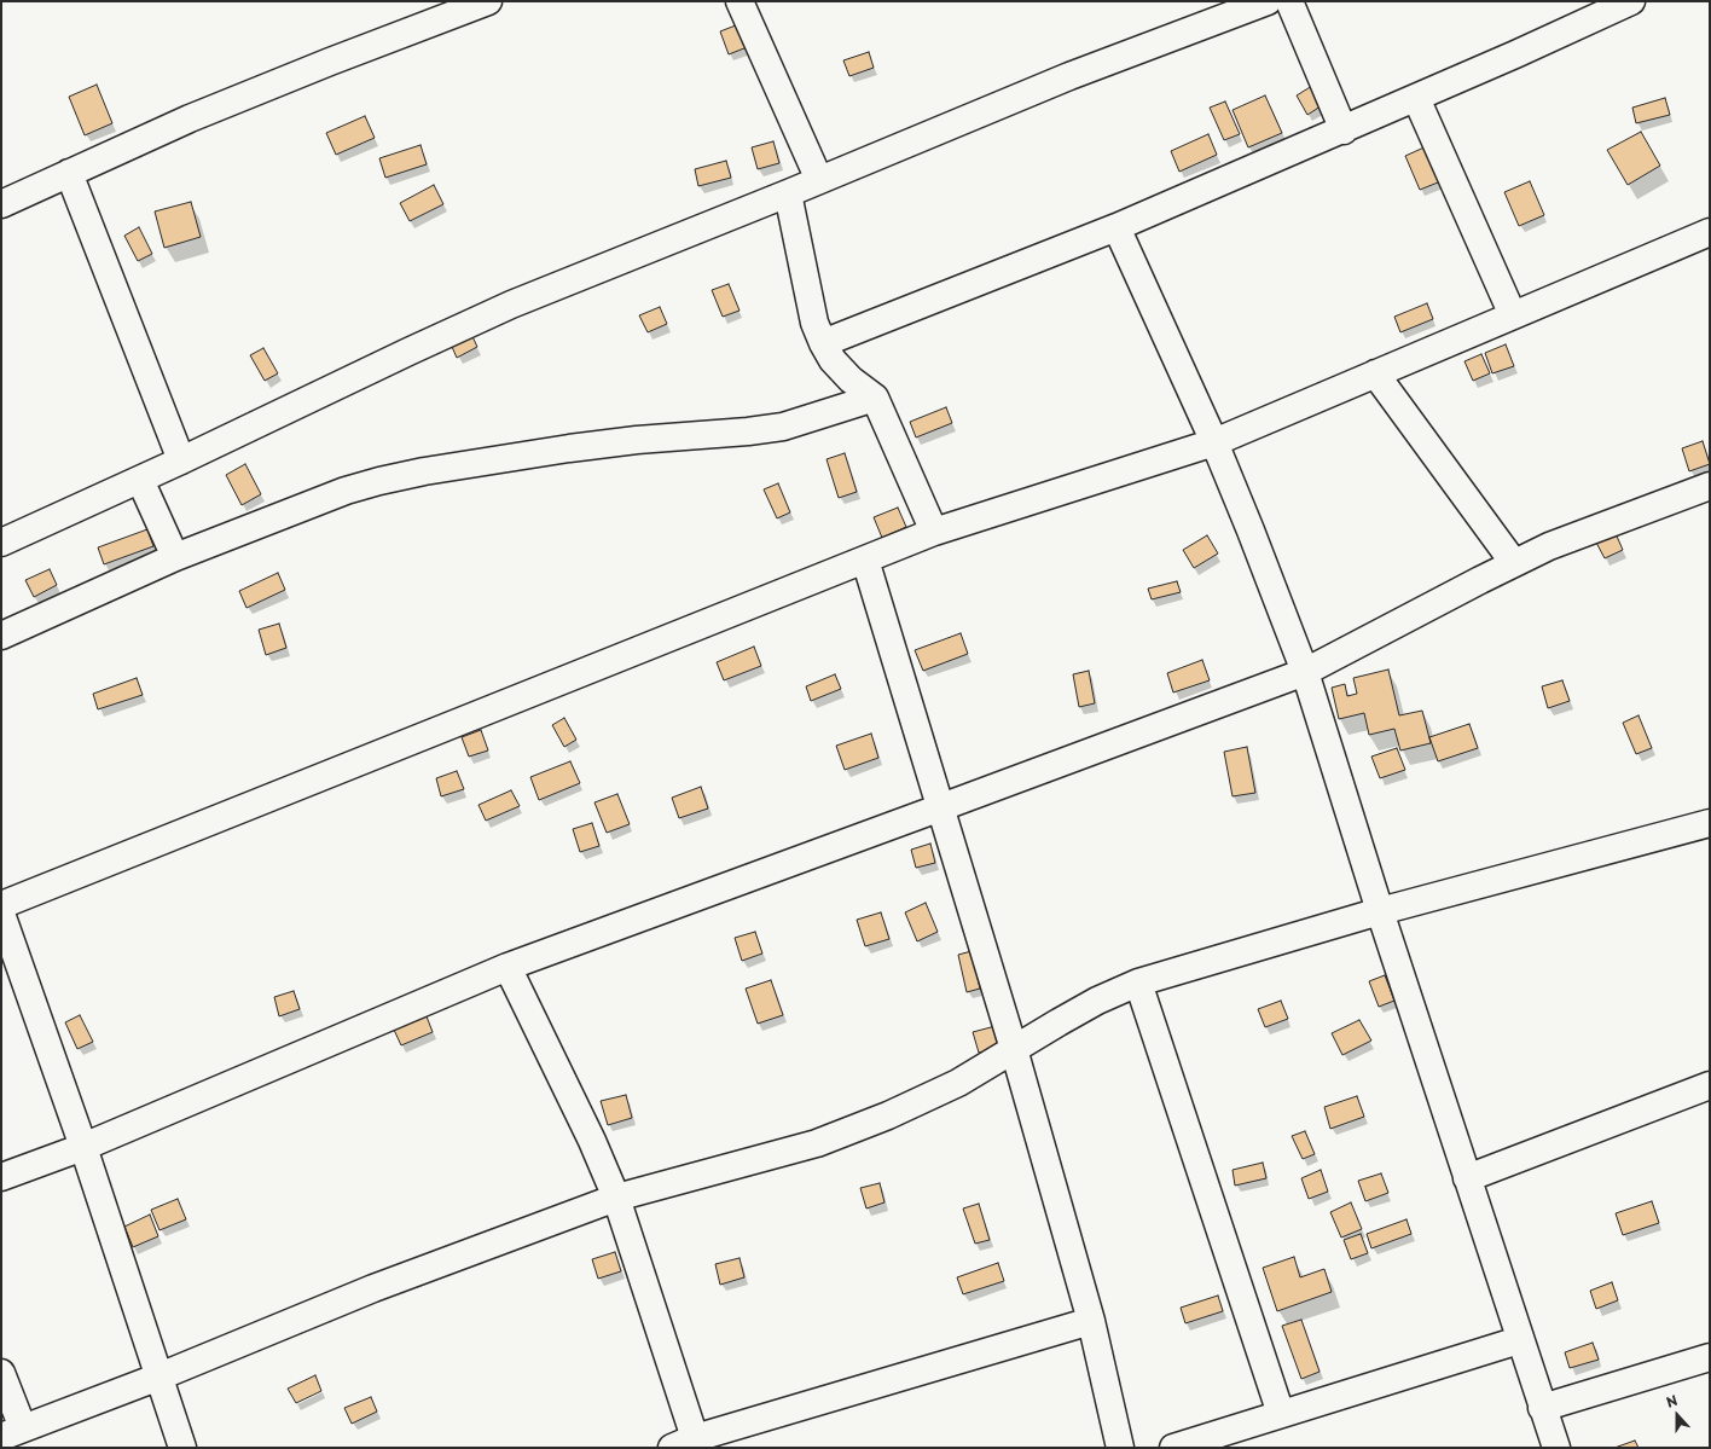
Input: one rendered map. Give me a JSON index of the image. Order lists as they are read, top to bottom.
{
  "north": "top"
}
